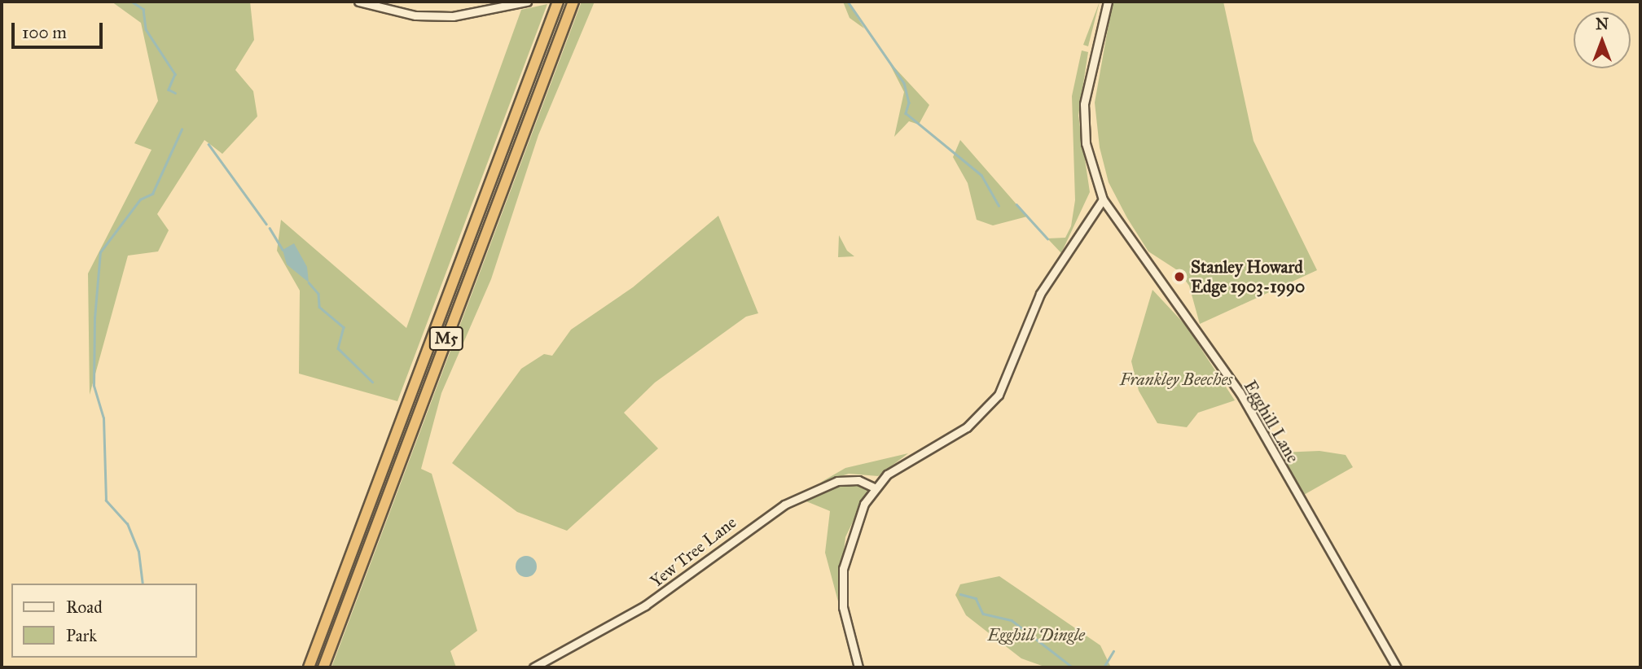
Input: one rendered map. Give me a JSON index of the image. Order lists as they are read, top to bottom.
{
  "streets": {
    "highway": ["M5"],
    "street": ["Egghill Lane", "Yew Tree Lane"]
  },
  "parks": ["Frankley Beeches", "Egghill Dingle"],
  "places": ["Stanley Howard Edge 1903-1990"],
  "legend": ["Road", "Park"],
  "scale_bar": "100 m",
  "north": "top"
}
